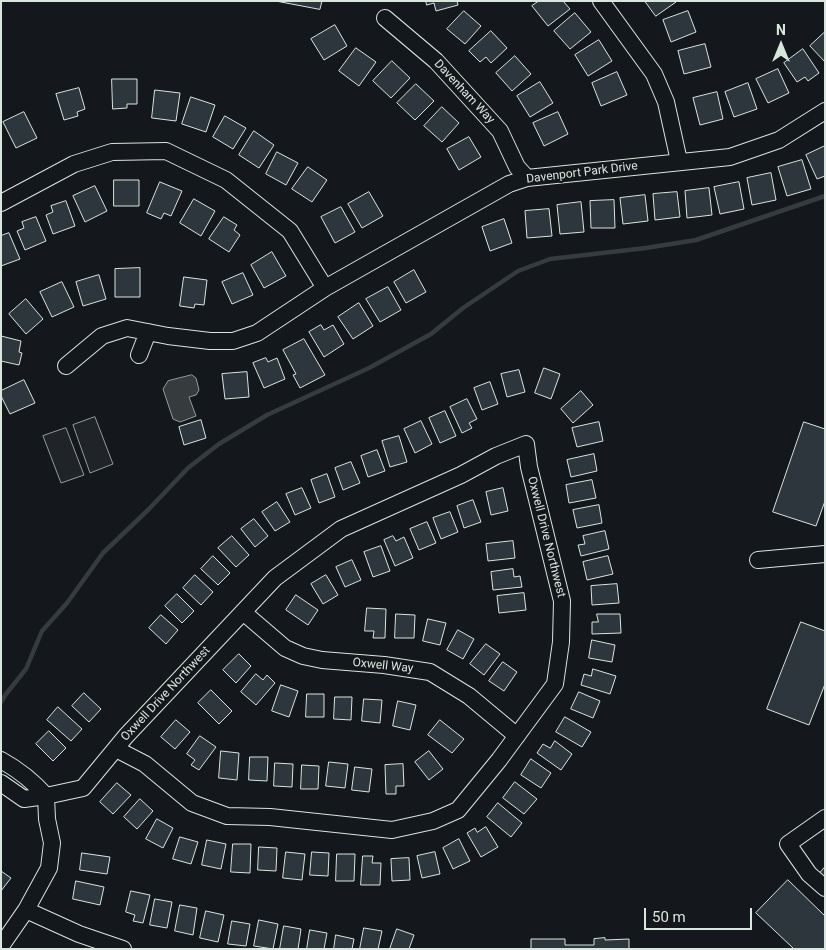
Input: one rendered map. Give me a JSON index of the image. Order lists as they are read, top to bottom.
{
  "streets": {
    "street": [
      "Davenham Way",
      "Davenport Park Drive",
      "Oxwell Drive Northwest",
      "Oxwell Way"
    ]
  },
  "crossings": [
    ["Davenham Way", "Davenport Park Drive"],
    ["Oxwell Drive Northwest", "Oxwell Way"]
  ],
  "scale_bar": "50 m",
  "north": "top"
}
